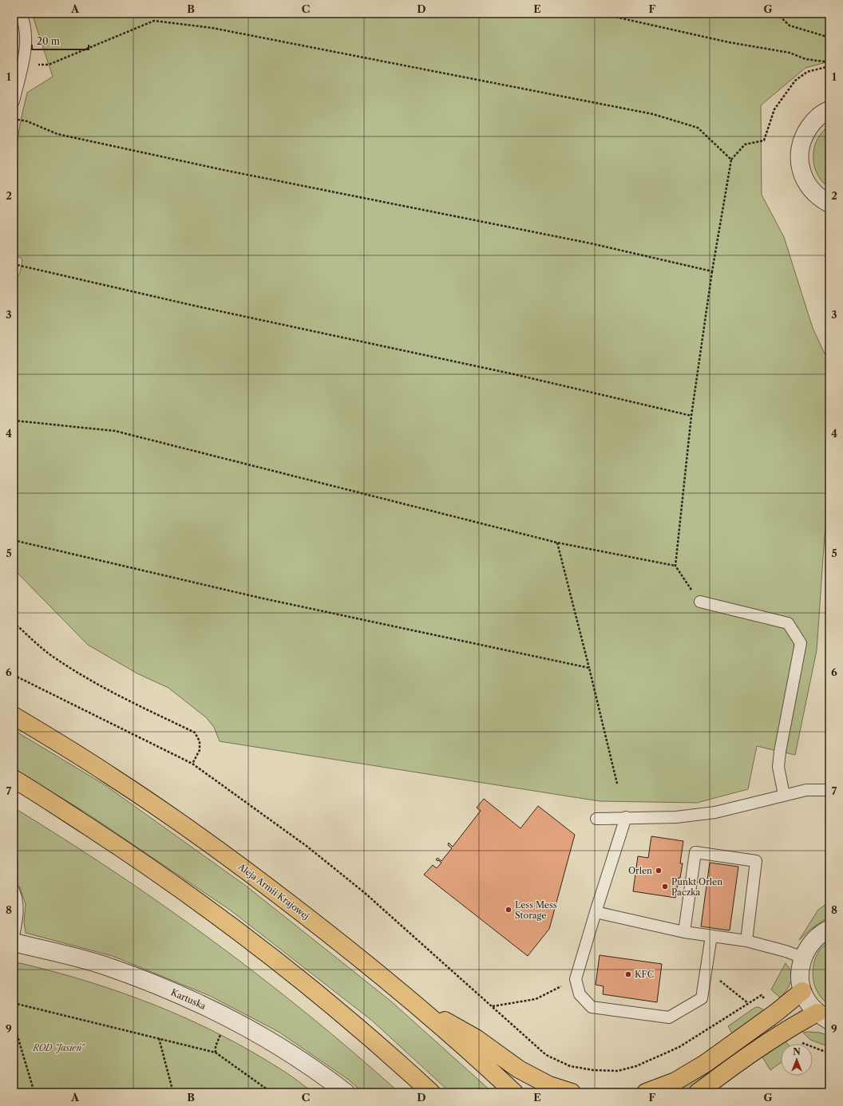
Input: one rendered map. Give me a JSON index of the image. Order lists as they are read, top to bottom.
{
  "streets": {
    "main road": ["Aleja Armii Krajowej"],
    "street": ["Kartuska"]
  },
  "parks": ["ROD \"Jasień\""],
  "places": [
    "Orlen",
    "Punkt Orlen Paczka",
    "Less Mess Storage",
    "KFC"
  ],
  "scale_bar": "20 m",
  "north": "top",
  "grid": {
    "columns": [
      "A",
      "B",
      "C",
      "D",
      "E",
      "F",
      "G"
    ],
    "rows": [
      "1",
      "2",
      "3",
      "4",
      "5",
      "6",
      "7",
      "8",
      "9"
    ]
  }
}
